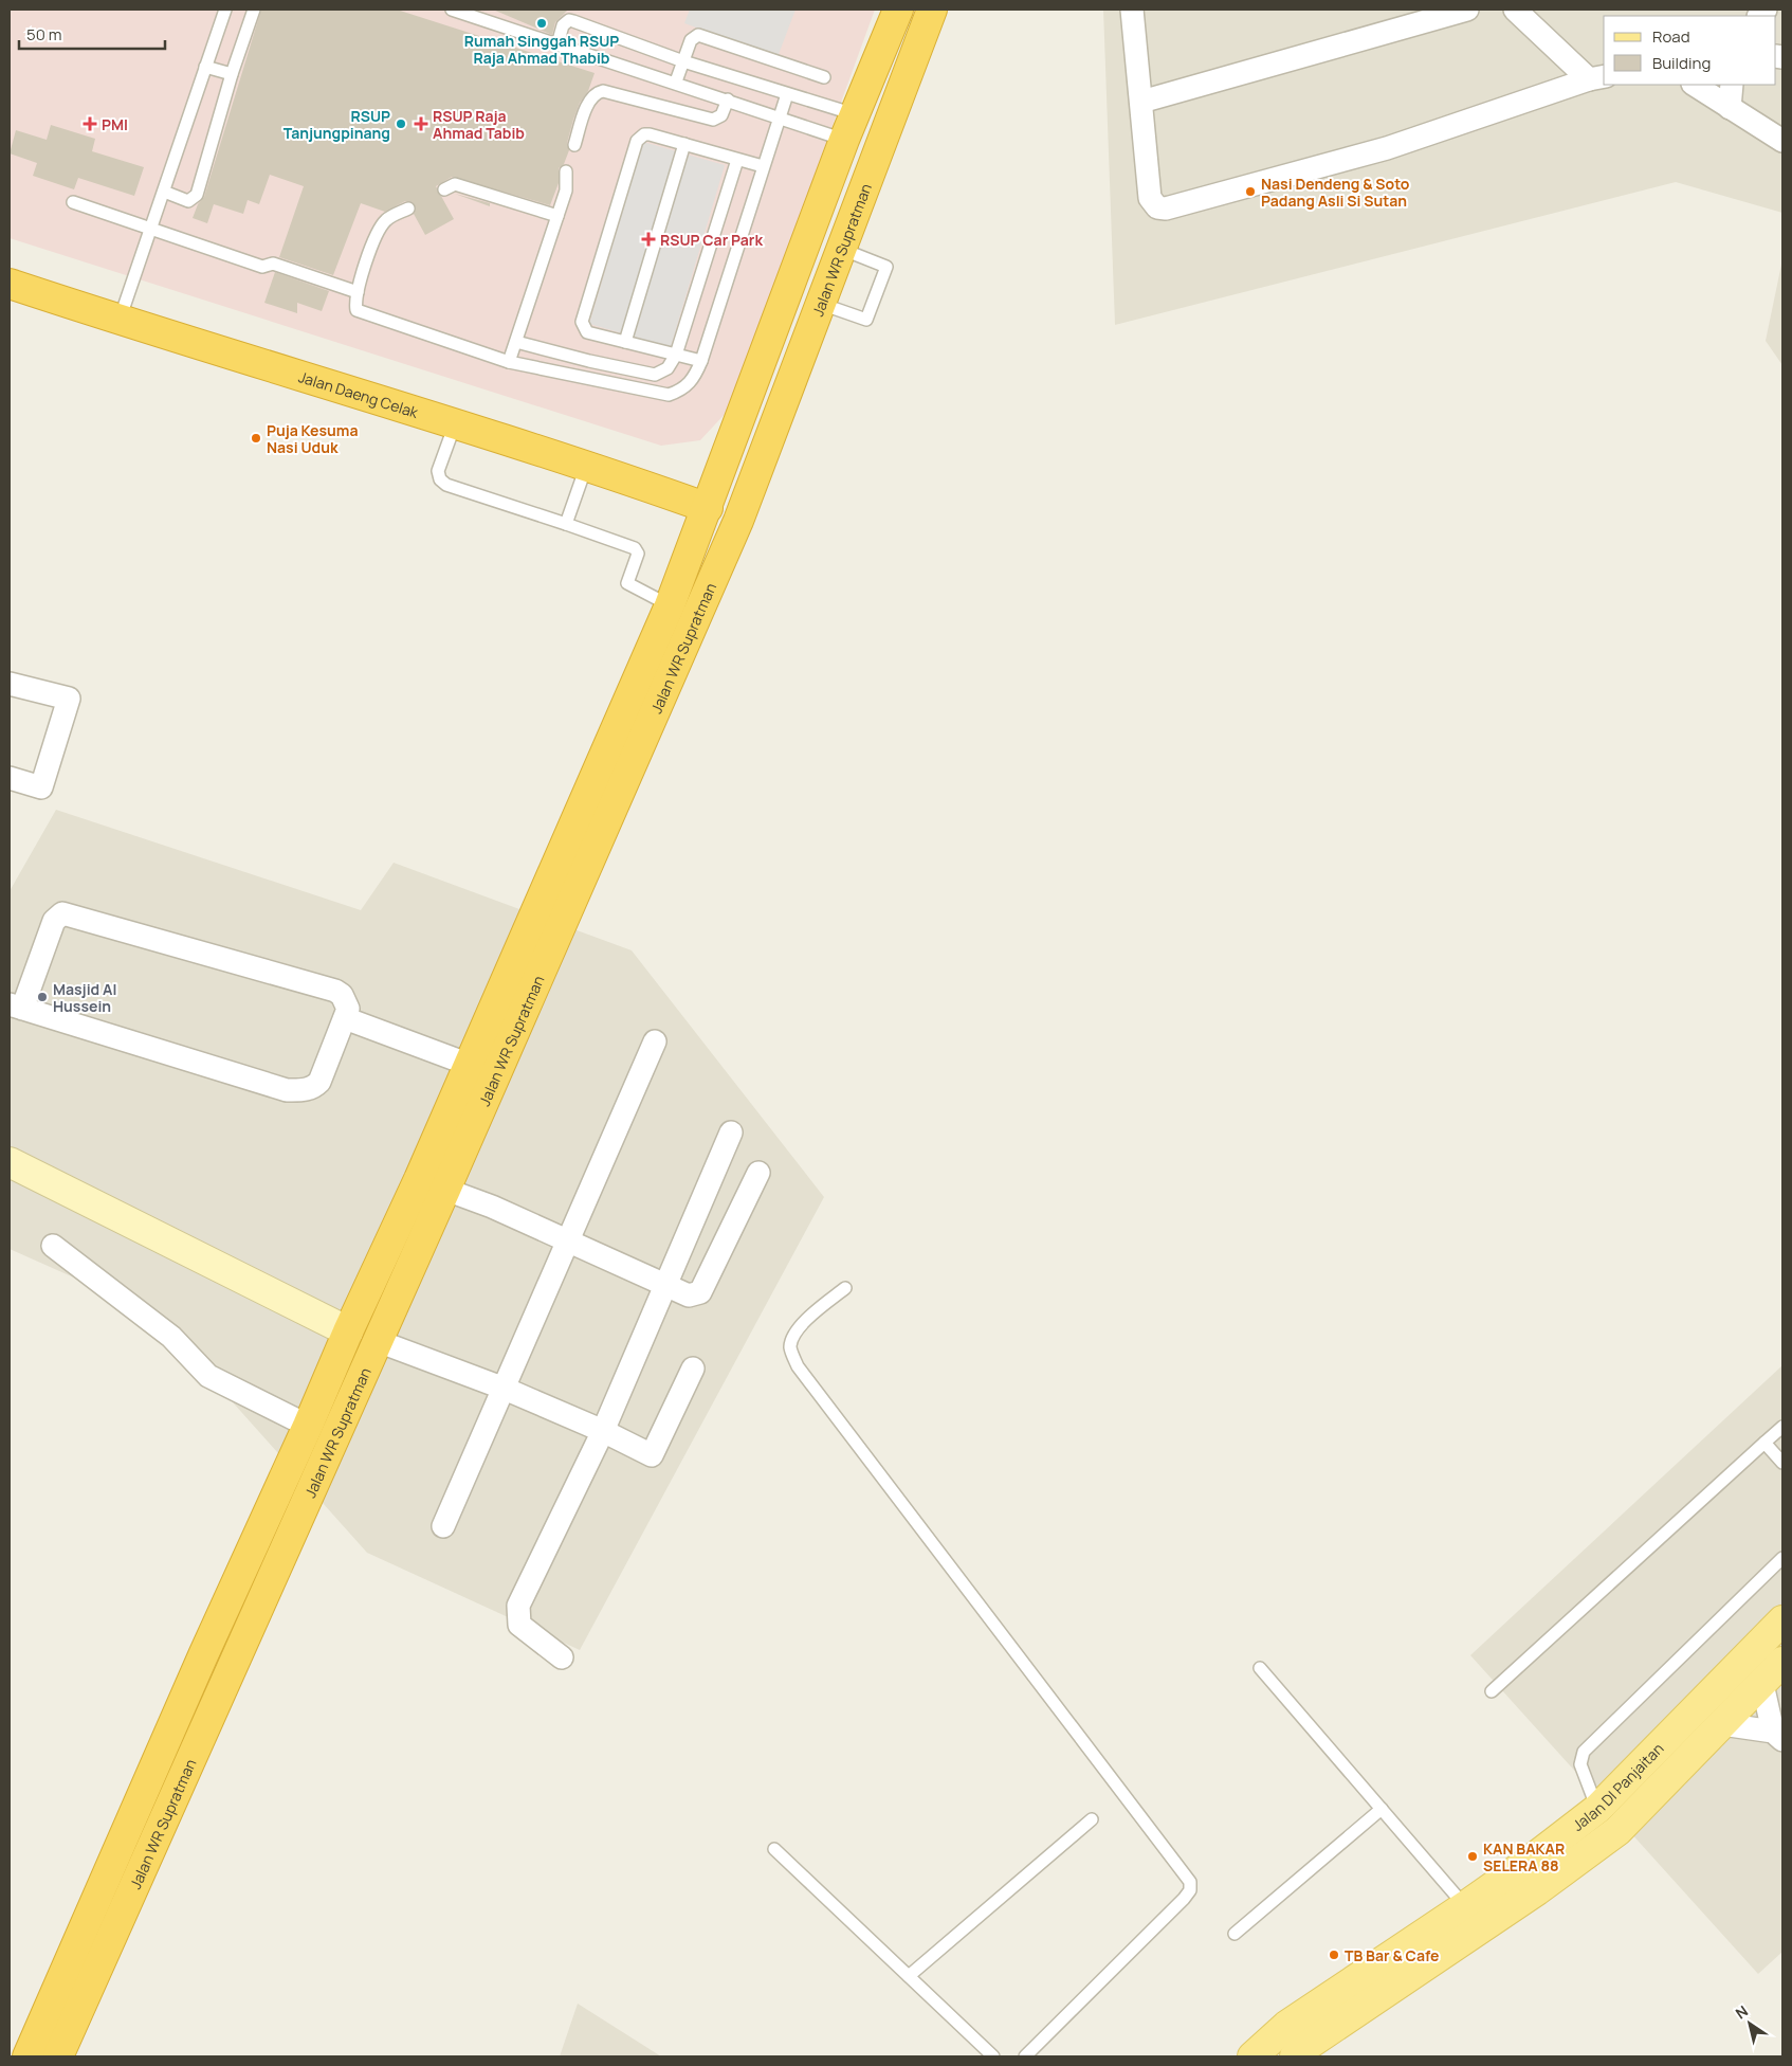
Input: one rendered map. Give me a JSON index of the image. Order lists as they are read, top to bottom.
{
  "streets": {
    "highway": ["Jalan WR Supratman", "Jalan Daeng Celak"],
    "main road": ["Jalan DI Panjaitan"]
  },
  "crossings": [
    ["Jalan WR Supratman", "Jalan Daeng Celak"]
  ],
  "places": {
    "other": [
      "Rumah Singgah RSUP Raja Ahmad Thabib",
      "RSUP Tanjungpinang",
      "Nasi Dendeng & Soto Padang Asli Si Sutan",
      "Puja Kesuma Nasi Uduk",
      "Masjid Al Hussein",
      "KAN BAKAR SELERA 88",
      "TB Bar & Cafe"
    ],
    "health": ["PMI", "RSUP Raja Ahmad Tabib", "RSUP Car Park"]
  },
  "legend": ["Road", "Building"],
  "scale_bar": "50 m",
  "north": "top left"
}
